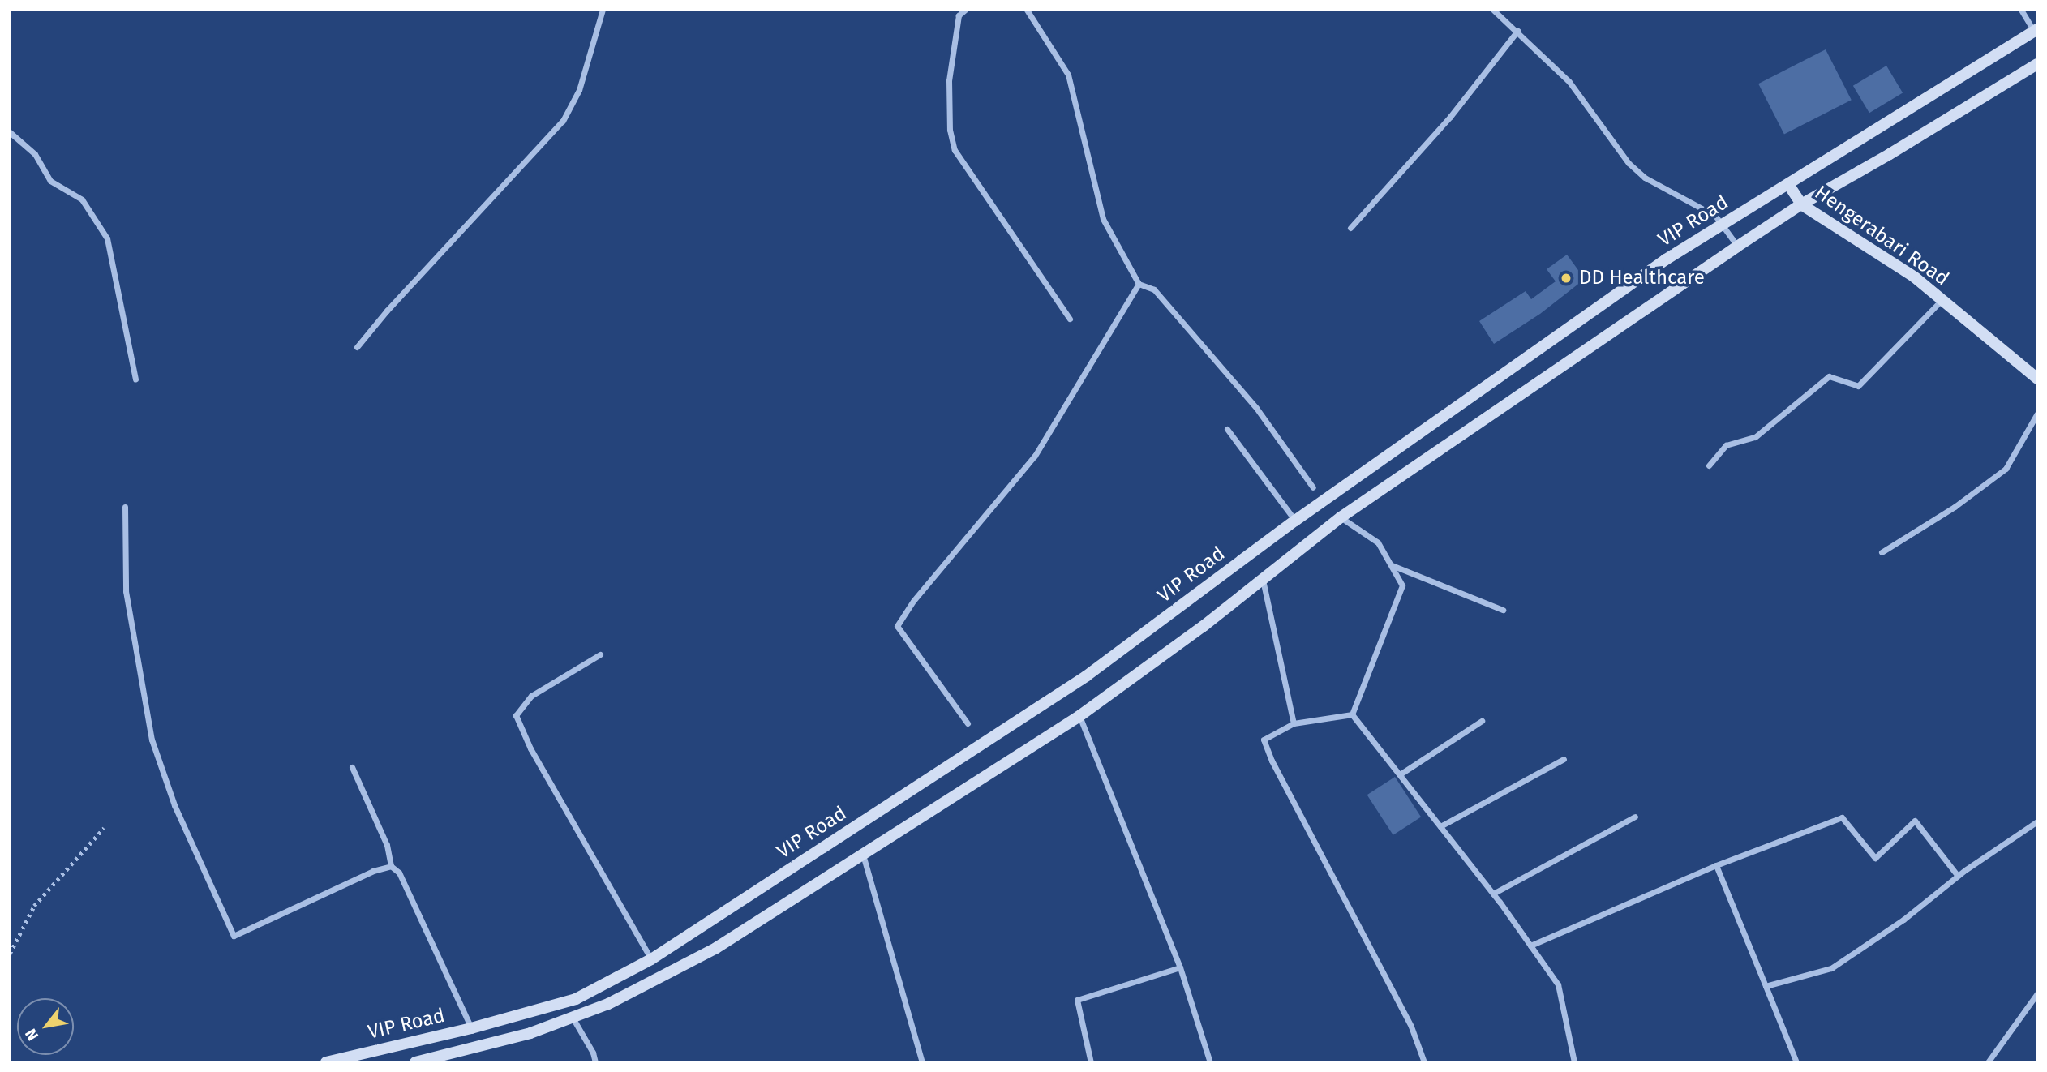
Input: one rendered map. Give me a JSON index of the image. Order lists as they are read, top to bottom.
{
  "streets": {
    "main road": ["VIP Road", "Hengerabari Road"]
  },
  "crossings": [
    ["VIP Road", "Hengerabari Road"]
  ],
  "places": ["DD Healthcare"],
  "north": "bottom left"
}
